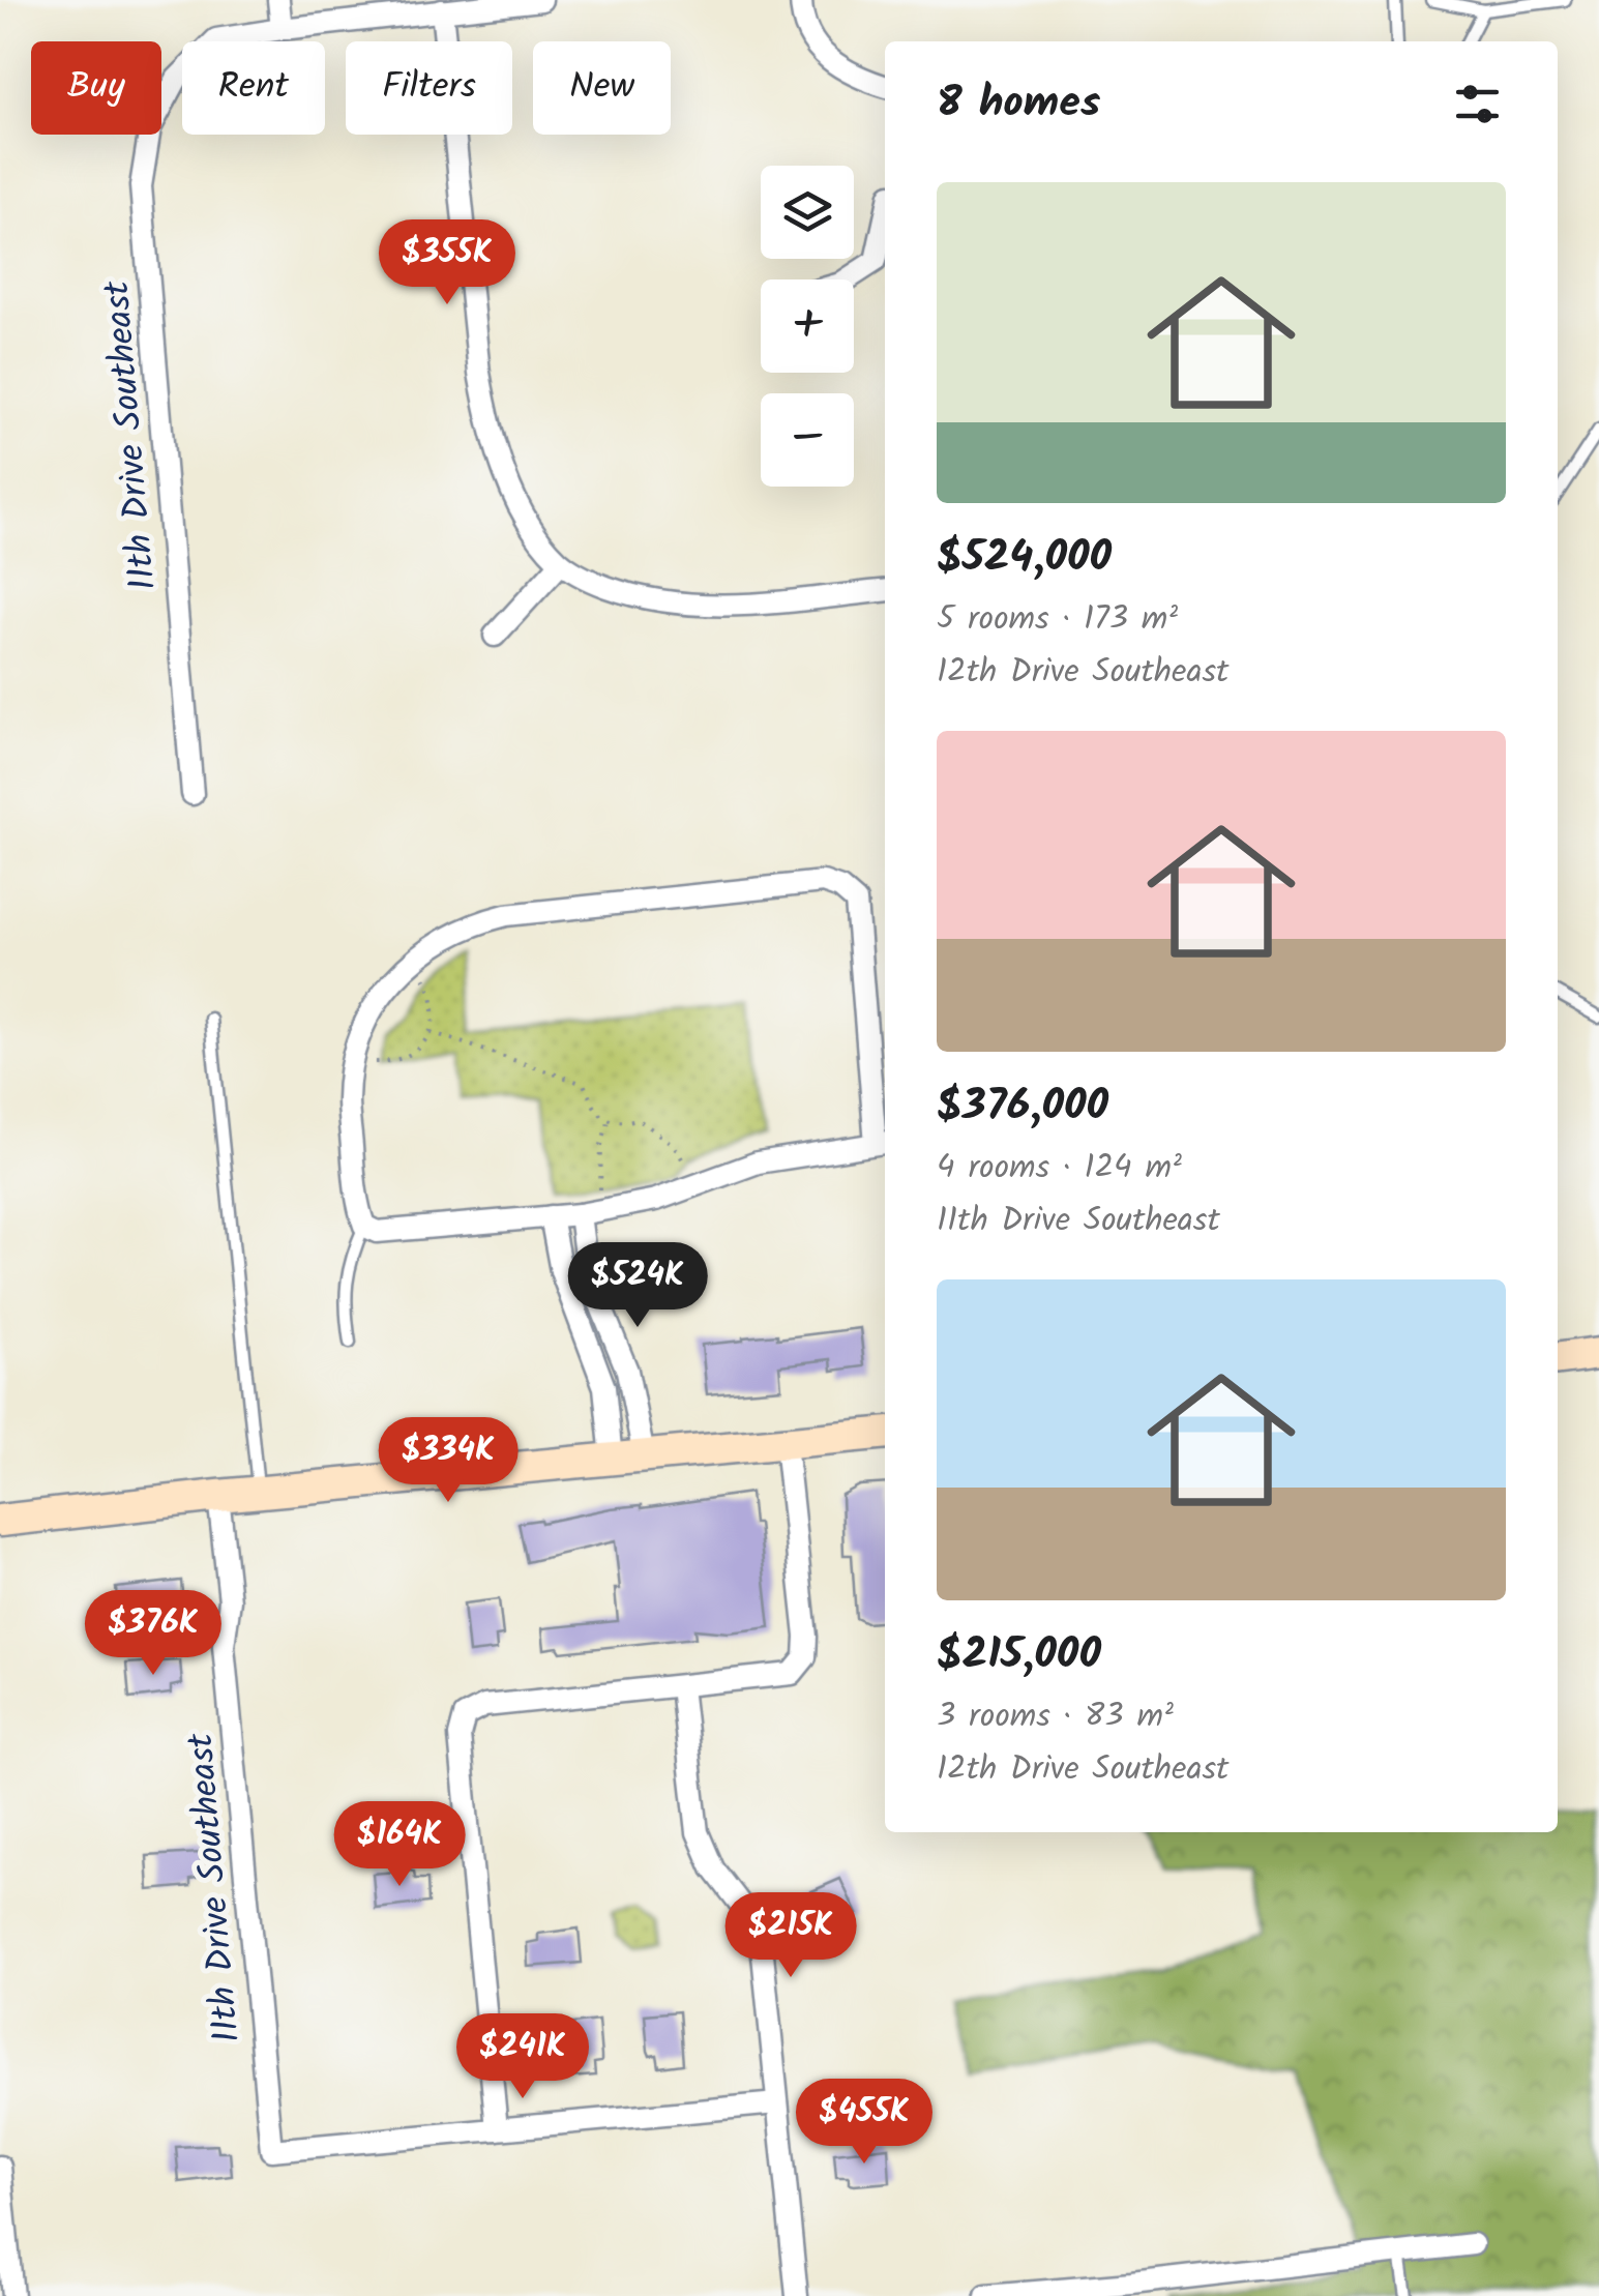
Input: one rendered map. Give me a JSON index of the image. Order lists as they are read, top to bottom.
{
  "streets": {
    "street": ["11th Drive Southeast"]
  },
  "page": {
    "chip": [
      "Buy",
      "Rent",
      "Filters",
      "New"
    ],
    "heading": "8 homes",
    "map_buttons": ["+", "−"],
    "list": [
      {
        "name": "$524,000",
        "note": "5 rooms · 173 m² · 12th Drive Southeast"
      },
      {
        "name": "$376,000",
        "note": "4 rooms · 124 m² · 11th Drive Southeast"
      },
      {
        "name": "$215,000",
        "note": "3 rooms · 83 m² · 12th Drive Southeast"
      }
    ],
    "price": [
      "$355K",
      "$524K",
      "$334K",
      "$376K",
      "$164K",
      "$215K",
      "$241K",
      "$455K"
    ]
  }
}
